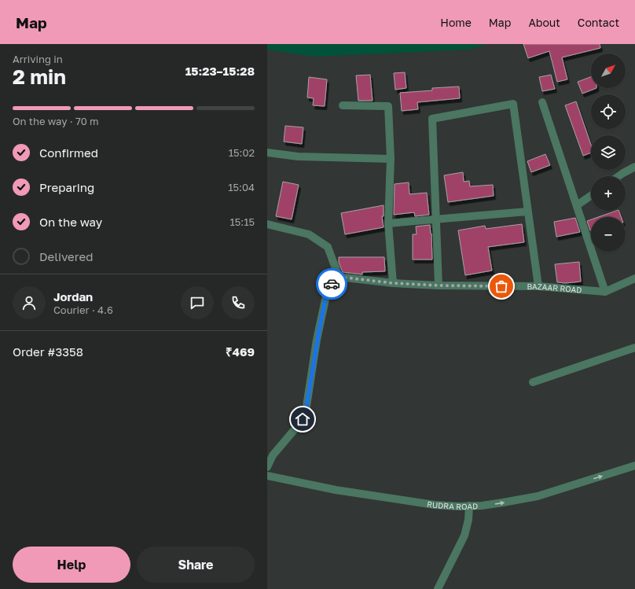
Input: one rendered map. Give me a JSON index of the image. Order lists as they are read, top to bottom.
{
  "streets": {
    "street": ["BAZAAR ROAD", "RUDRA ROAD"]
  },
  "one_way": ["RUDRA ROAD"],
  "north": "top right",
  "page": {
    "header": "Map",
    "nav": [
      "Home",
      "Map",
      "About",
      "Contact"
    ],
    "heading": ["2 min", "Arriving in", "15:23–15:28"],
    "panel": [
      "Jordan",
      "Courier · 4.6",
      "Order #3358",
      "₹469"
    ],
    "map_buttons": ["+", "−"],
    "bar": "On the way · 70 m",
    "list": [
      ["Confirmed", "15:02"],
      ["Preparing", "15:04"],
      ["On the way", "15:15"],
      "Delivered"
    ],
    "buttons": ["Help", "Share"]
  }
}
